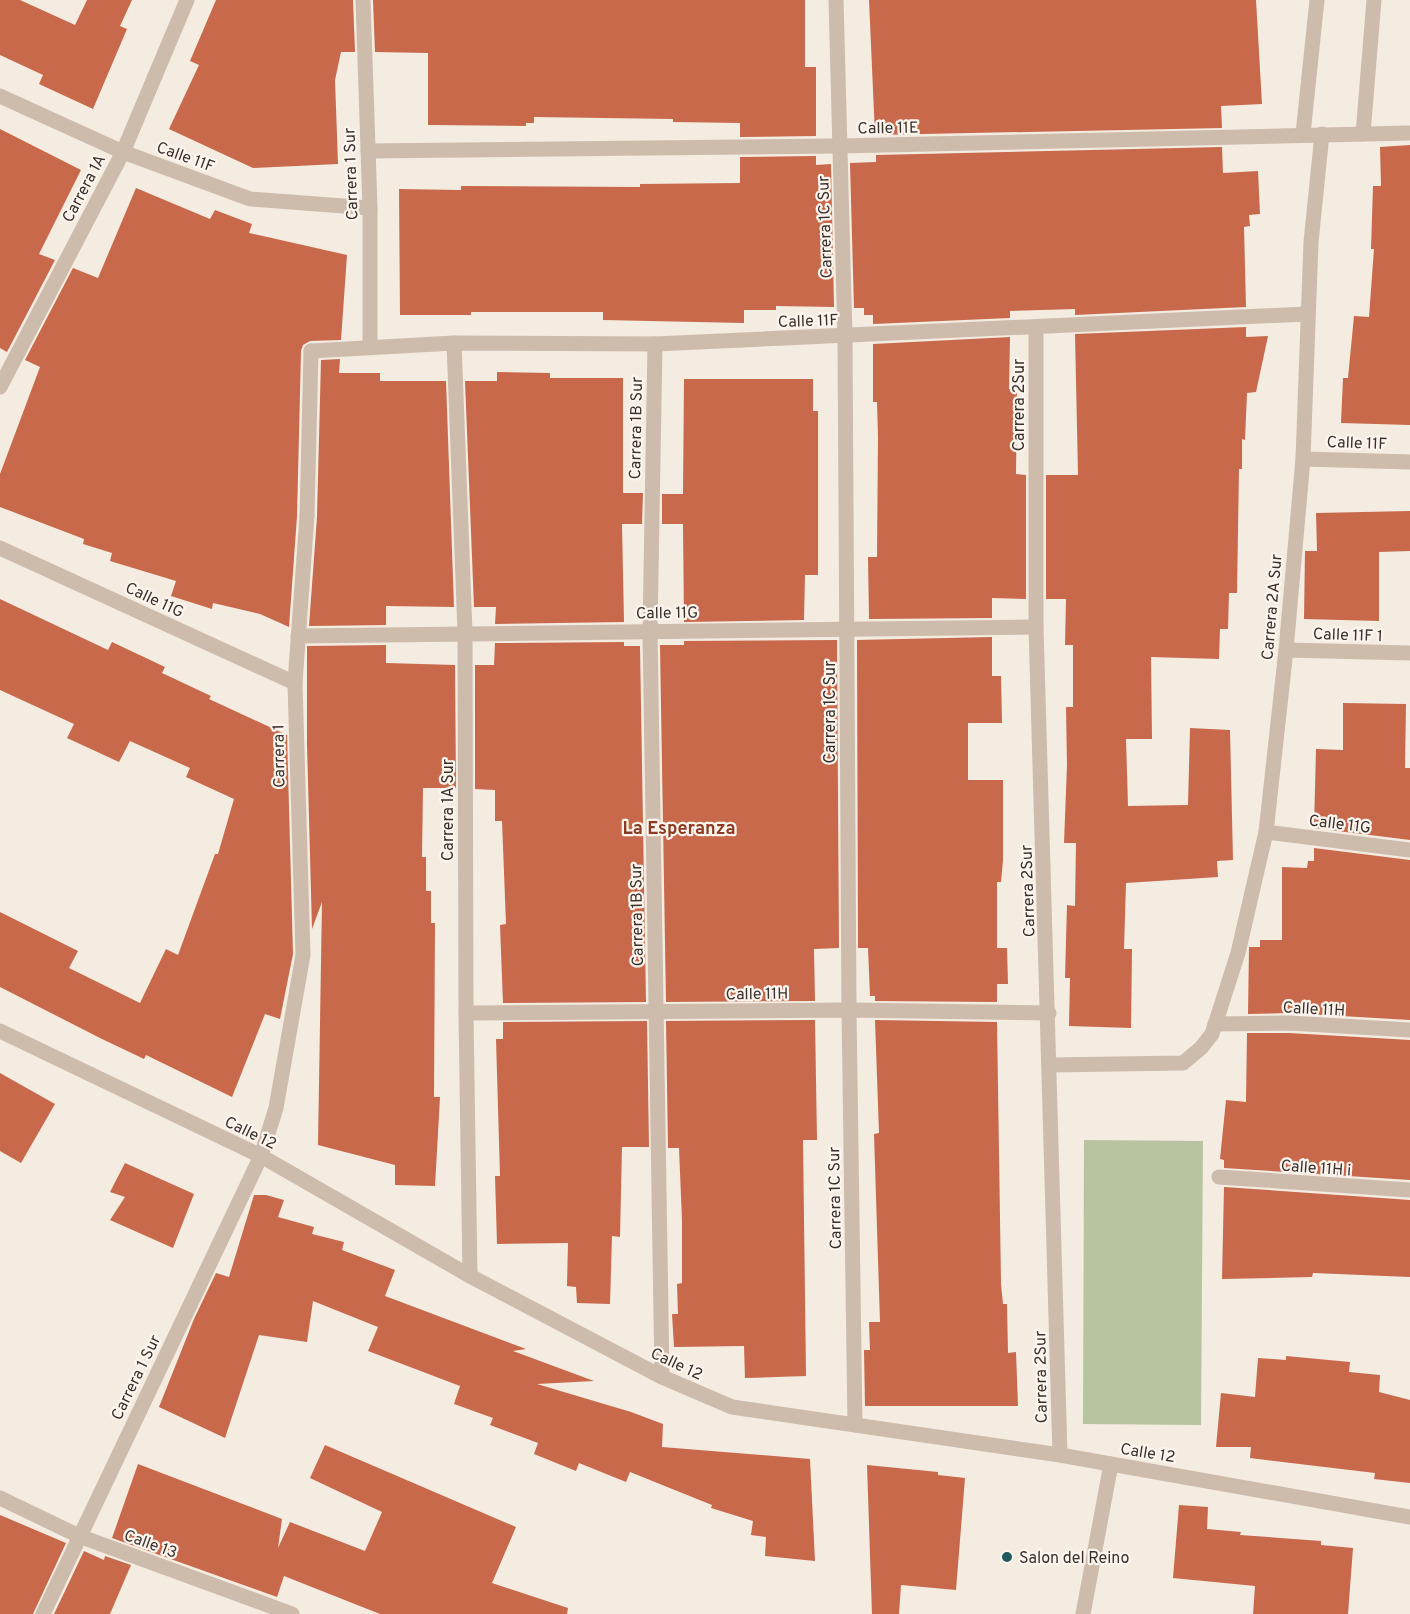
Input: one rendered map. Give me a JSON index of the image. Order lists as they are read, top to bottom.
{
  "streets": {
    "street": [
      "Calle 11E",
      "Calle 11F",
      "Carrera 1 Sur",
      "Carrera 1A",
      "Carrera 1C Sur",
      "Carrera 2Sur",
      "Carrera 1B Sur",
      "Calle 11G",
      "Carrera 2A Sur",
      "Calle 11F 1",
      "Carrera 1",
      "Carrera 1A Sur",
      "Calle 11H",
      "Calle 12",
      "Calle 11H i",
      "Calle 13"
    ]
  },
  "crossings": [
    ["Calle 11E", "Carrera 1 Sur"],
    ["Calle 11E", "Carrera 1C Sur"],
    ["Calle 11E", "Carrera 2A Sur"],
    ["Calle 11F", "Carrera 1 Sur"],
    ["Calle 11F", "Carrera 1A"],
    ["Calle 11F", "Carrera 1C Sur"],
    ["Calle 11F", "Carrera 2Sur"],
    ["Calle 11F", "Carrera 1B Sur"],
    ["Calle 11F", "Carrera 2A Sur"],
    ["Calle 11F", "Carrera 1"],
    ["Calle 11F", "Carrera 1A Sur"],
    ["Carrera 1 Sur", "Carrera 1"],
    ["Carrera 1 Sur", "Calle 12"],
    ["Carrera 1 Sur", "Calle 13"],
    ["Carrera 1C Sur", "Calle 11G"],
    ["Carrera 1C Sur", "Calle 11H"],
    ["Carrera 1C Sur", "Calle 12"],
    ["Carrera 2Sur", "Calle 11G"],
    ["Carrera 2Sur", "Carrera 2A Sur"],
    ["Carrera 2Sur", "Calle 11H"],
    ["Carrera 2Sur", "Calle 12"],
    ["Carrera 1B Sur", "Calle 11G"],
    ["Carrera 1B Sur", "Calle 11H"],
    ["Carrera 1B Sur", "Calle 12"],
    ["Calle 11G", "Carrera 2A Sur"],
    ["Calle 11G", "Carrera 1"],
    ["Calle 11G", "Carrera 1A Sur"],
    ["Carrera 2A Sur", "Calle 11F 1"],
    ["Carrera 2A Sur", "Calle 11H"],
    ["Carrera 1", "Calle 12"],
    ["Carrera 1A Sur", "Calle 11H"],
    ["Carrera 1A Sur", "Calle 12"]
  ],
  "districts": ["La Esperanza"],
  "places": ["Salon del Reino"]
}
